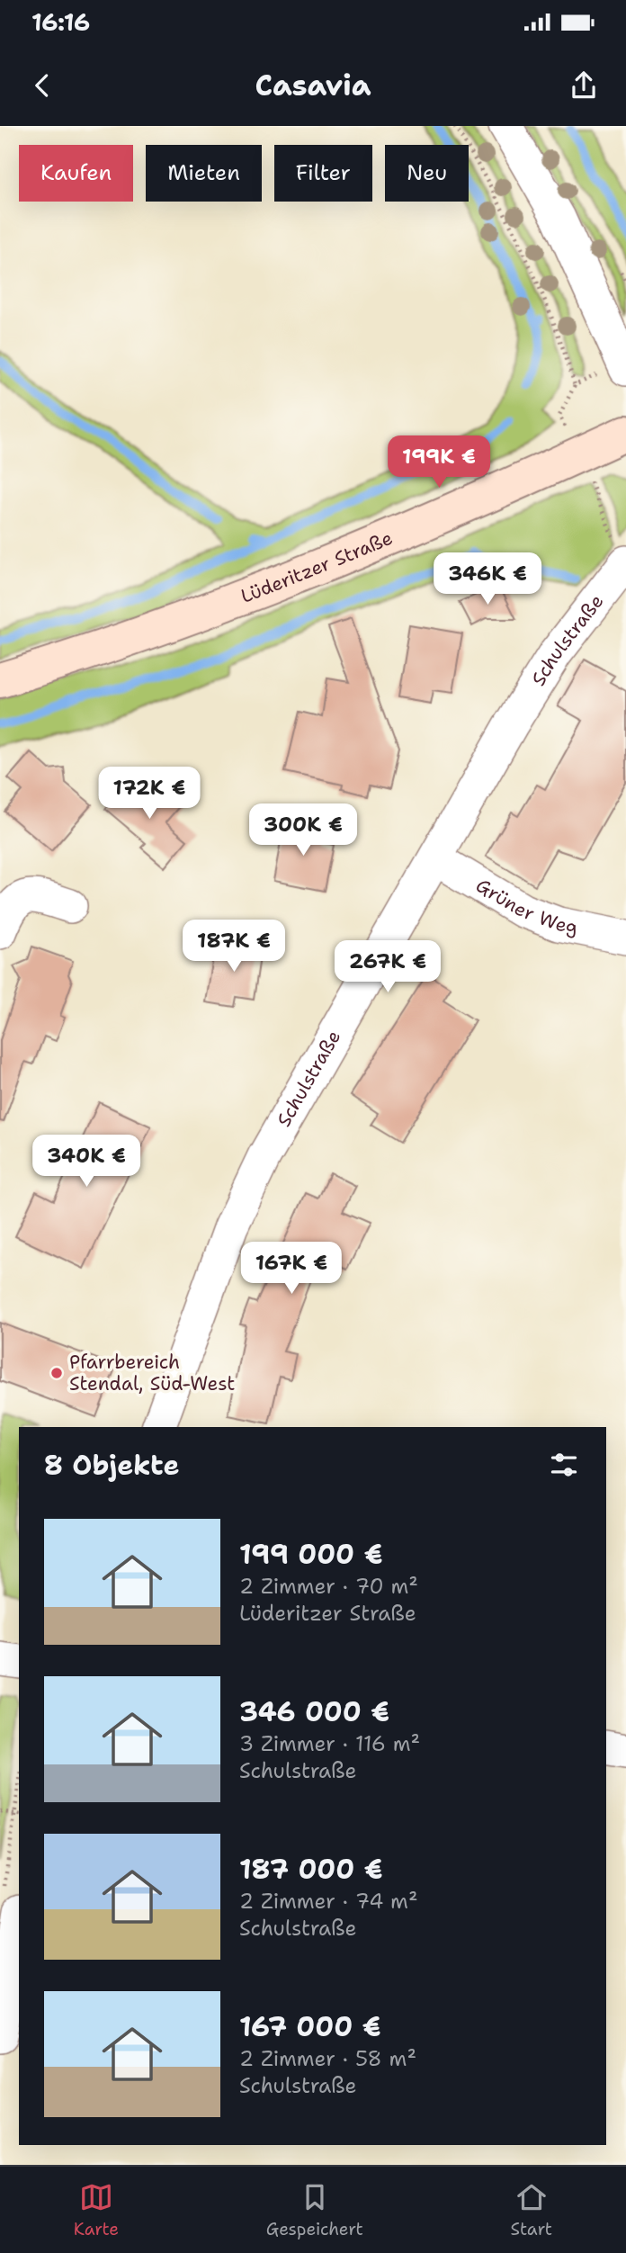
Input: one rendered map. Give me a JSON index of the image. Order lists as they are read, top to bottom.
{
  "streets": {
    "main road": ["Lüderitzer Straße"],
    "street": ["Schulstraße", "Grüner Weg"]
  },
  "crossings": [
    ["Schulstraße", "Grüner Weg"]
  ],
  "places": ["Pfarrbereich Stendal, Süd-West"],
  "page": {
    "status": "16:16",
    "header": "Casavia",
    "chip": [
      "Kaufen",
      "Mieten",
      "Filter",
      "Neu"
    ],
    "price": [
      "199K €",
      "346K €",
      "172K €",
      "300K €",
      "187K €",
      "267K €",
      "340K €",
      "167K €"
    ],
    "heading": "8 Objekte",
    "list": [
      {
        "name": "199 000 €",
        "note": "2 Zimmer · 70 m² · Lüderitzer Straße"
      },
      {
        "name": "346 000 €",
        "note": "3 Zimmer · 116 m² · Schulstraße"
      },
      {
        "name": "187 000 €",
        "note": "2 Zimmer · 74 m² · Schulstraße"
      },
      {
        "name": "167 000 €",
        "note": "2 Zimmer · 58 m² · Schulstraße"
      }
    ],
    "tabs": ["Karte", "Gespeichert", "Start"]
  }
}
